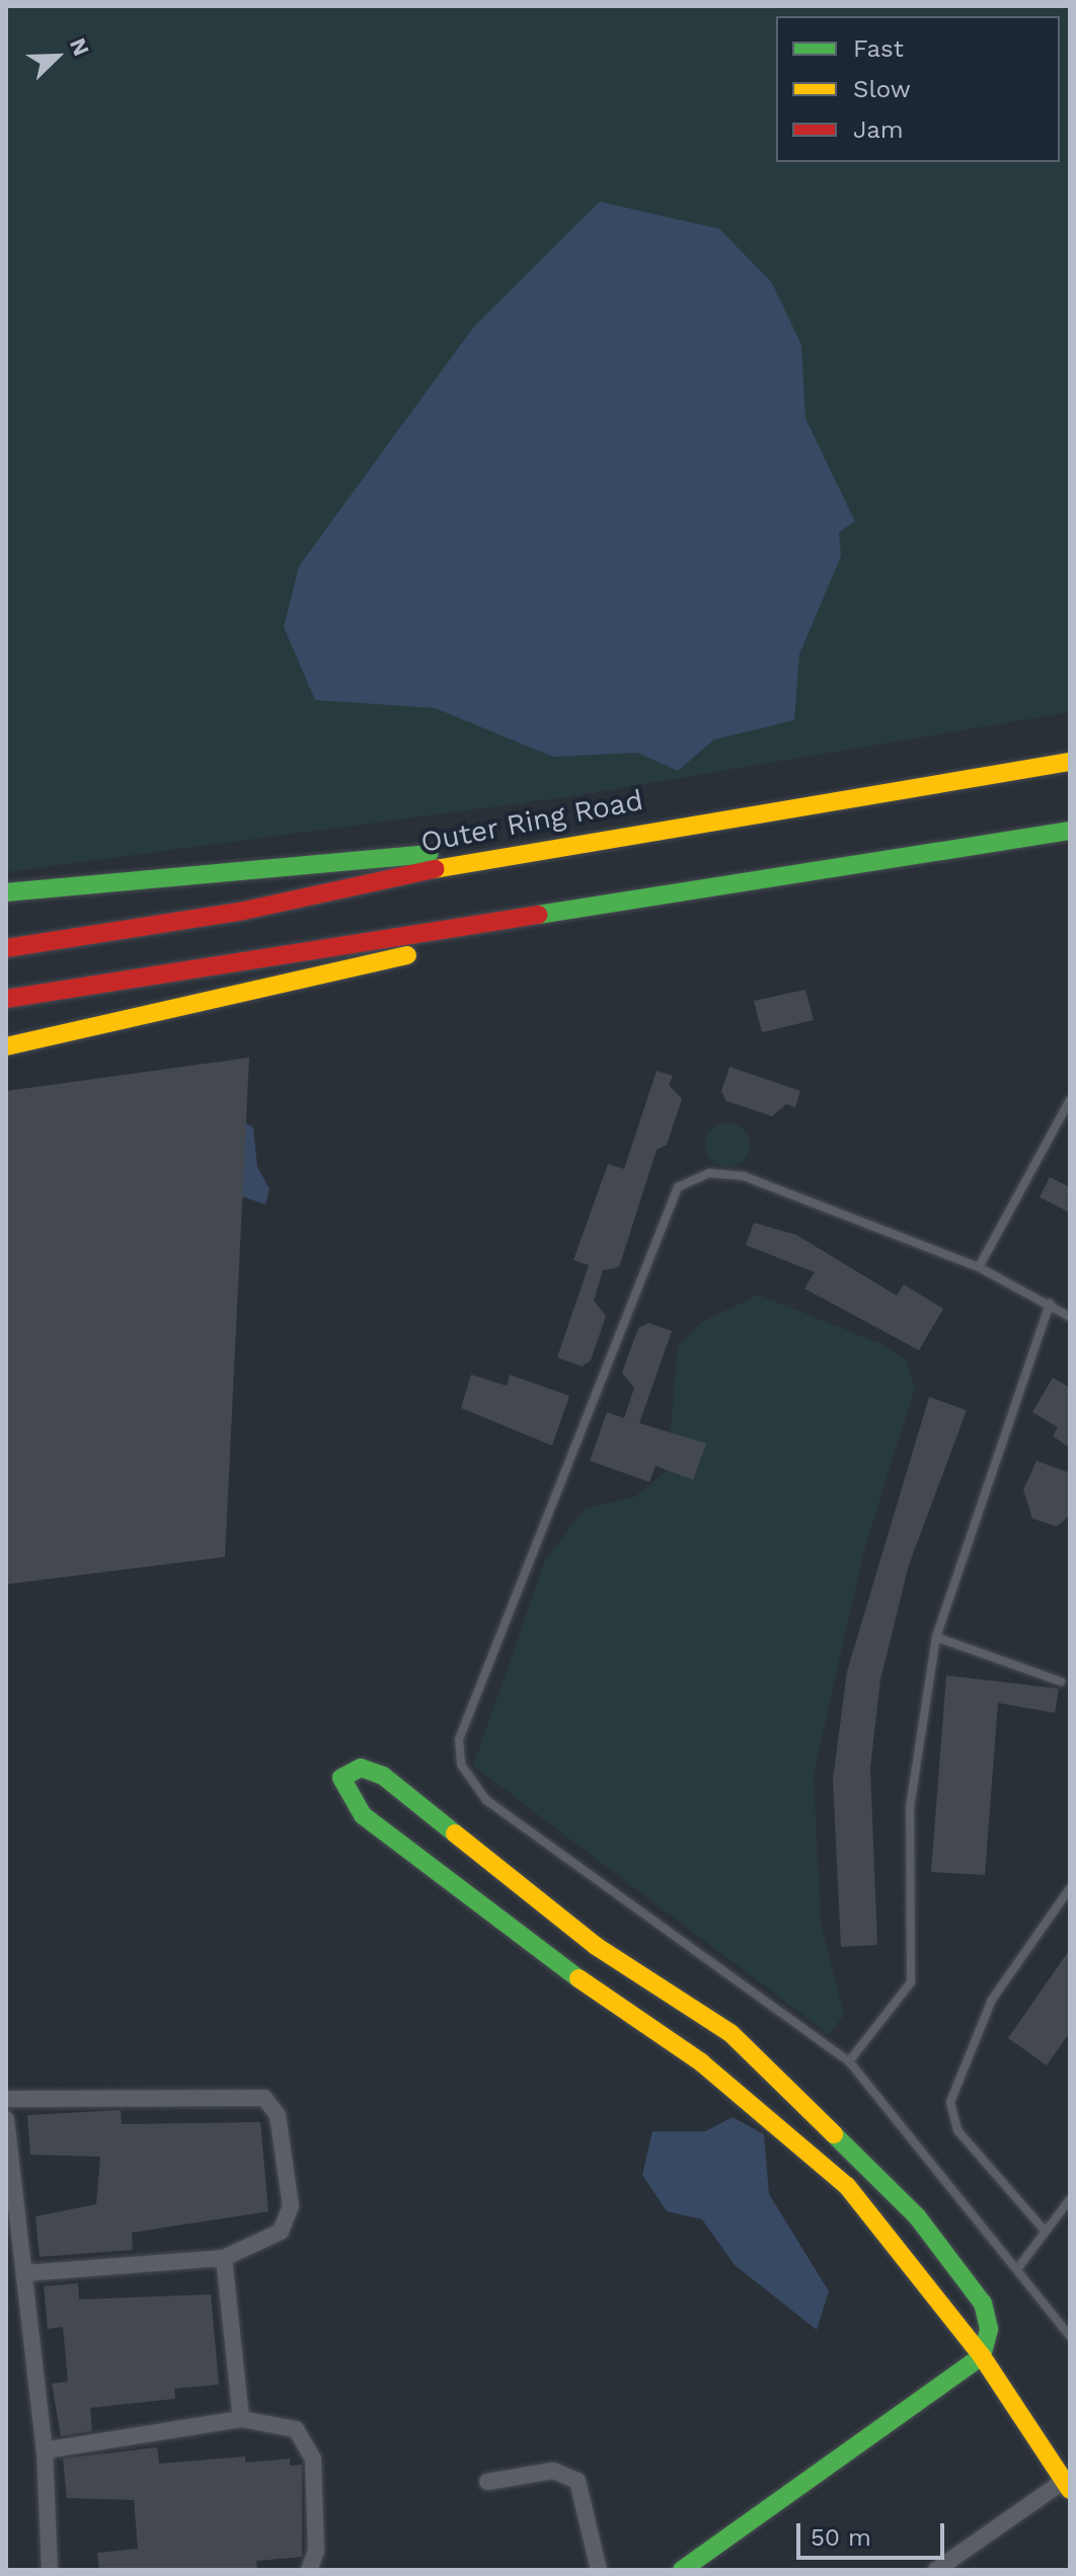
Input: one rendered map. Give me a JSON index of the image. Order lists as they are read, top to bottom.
{
  "streets": {
    "main road": ["Outer Ring Road"]
  },
  "legend": ["Fast", "Slow", "Jam"],
  "scale_bar": "50 m",
  "north": "top right"
}
